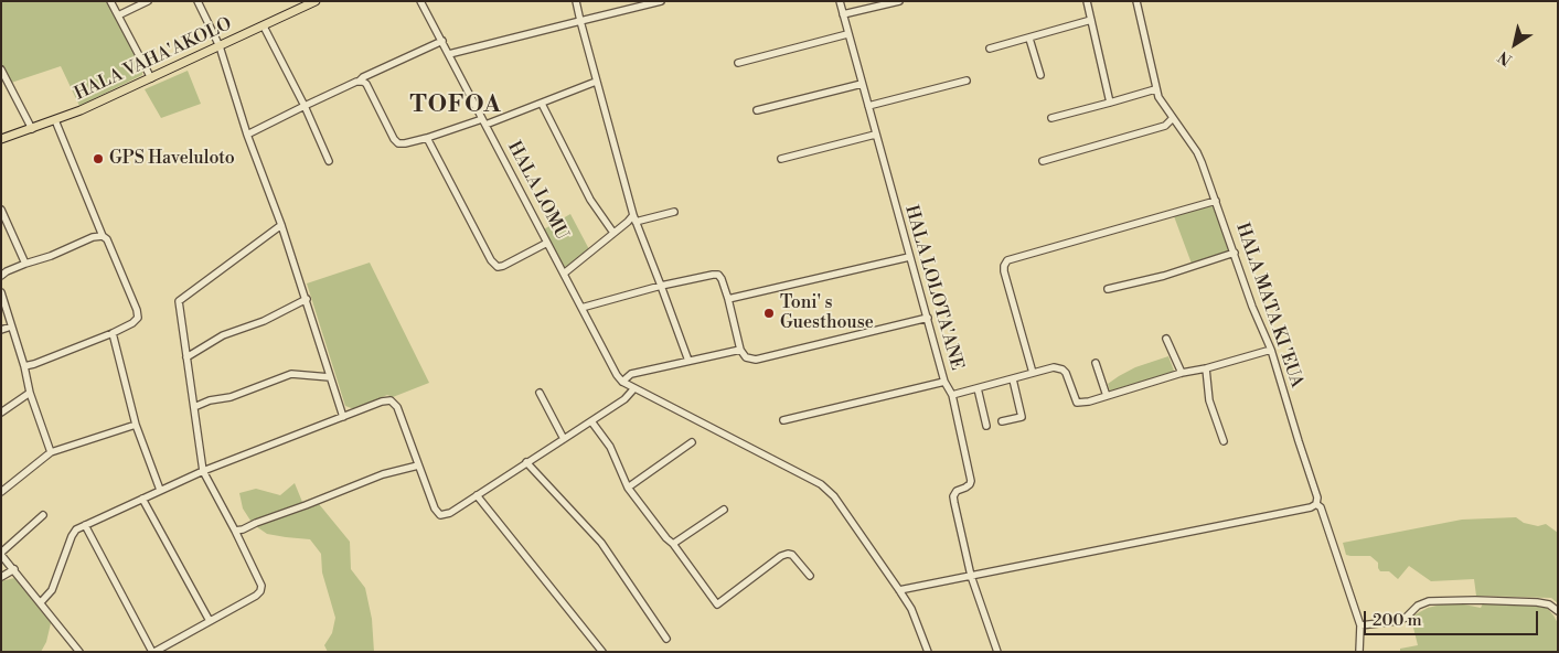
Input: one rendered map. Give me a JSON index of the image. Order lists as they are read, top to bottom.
{
  "streets": {
    "main road": ["HALA VAHA'AKOLO"],
    "street": ["HALA LOMU", "HALA LOLOTA'ANE", "HALA MATA KI 'EUA"]
  },
  "districts": ["TOFOA"],
  "places": ["GPS Haveluloto", "Toni' s Guesthouse"],
  "scale_bar": "200 m",
  "north": "bottom left"
}
